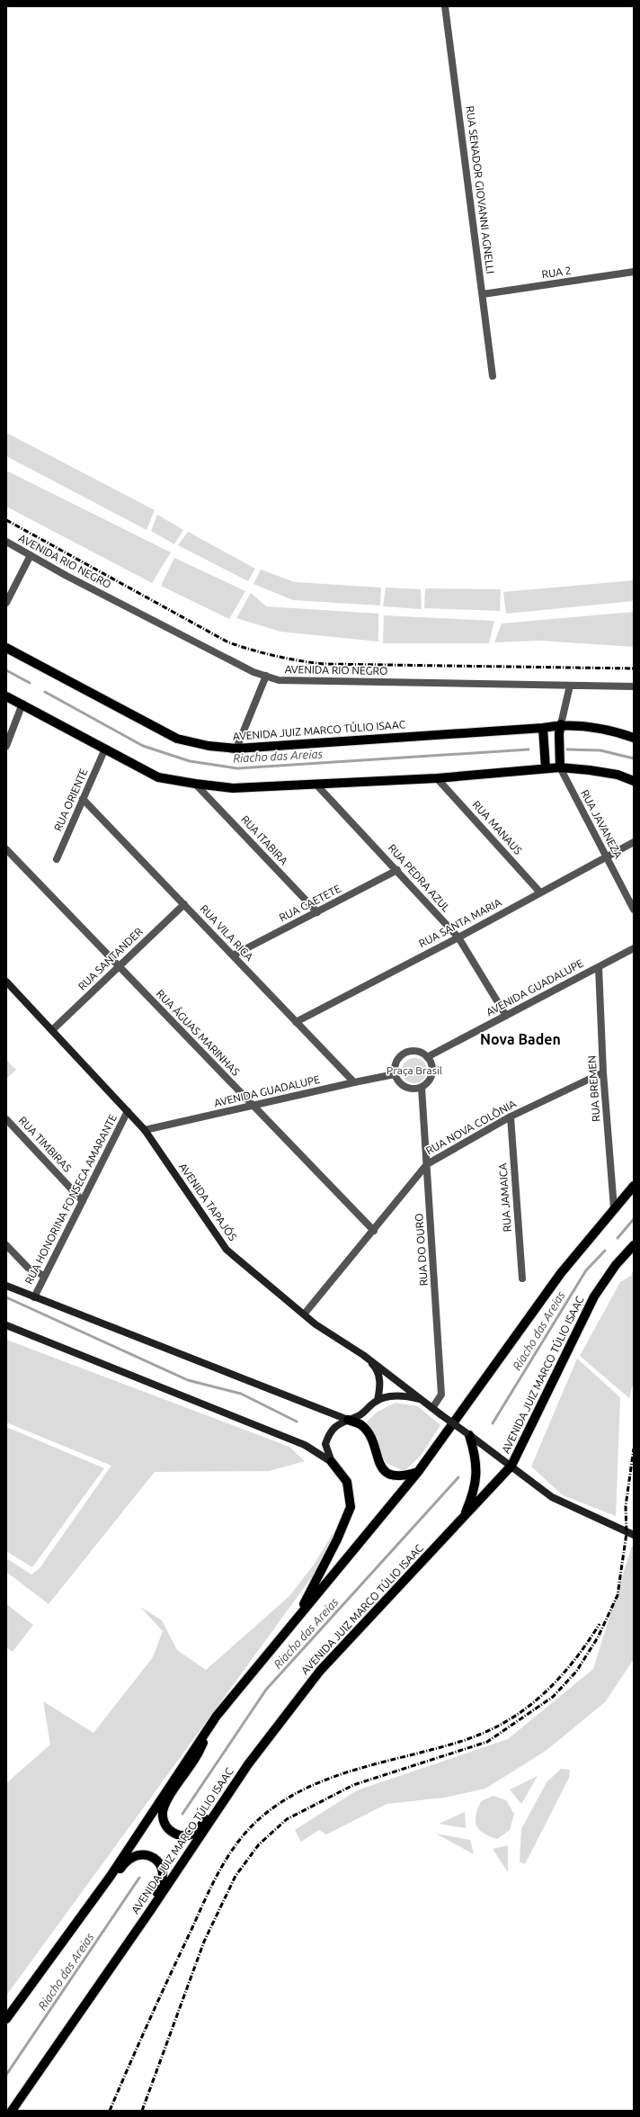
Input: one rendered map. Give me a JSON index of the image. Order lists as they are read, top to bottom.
{
  "streets": {
    "main road": ["AVENIDA JUIZ MARCO TÚLIO ISAAC", "AVENIDA TAPAJÓS"],
    "street": [
      "RUA SENADOR GIOVANNI AGNELLI",
      "RUA 2",
      "AVENIDA RIO NEGRO",
      "RUA ORIENTE",
      "RUA JAVANEZA",
      "RUA MANAUS",
      "RUA ITABIRA",
      "RUA PEDRA AZUL",
      "RUA CAETETE",
      "RUA SANTA MARIA",
      "RUA VILA RICA",
      "RUA SANTANDER",
      "AVENIDA GUADALUPE",
      "RUA ÁGUAS MARINHAS",
      "RUA BREMEN",
      "RUA NOVA COLÔNIA",
      "RUA TIMBIRAS",
      "RUA JAMAICA",
      "RUA HONORINA FONSECA AMARANTE",
      "RUA DO OURO"
    ]
  },
  "crossings": [
    ["RUA SENADOR GIOVANNI AGNELLI", "RUA 2"],
    ["RUA ORIENTE", "RUA VILA RICA"],
    ["RUA JAVANEZA", "RUA SANTA MARIA"],
    ["RUA MANAUS", "RUA SANTA MARIA"],
    ["RUA ITABIRA", "RUA CAETETE"],
    ["RUA PEDRA AZUL", "RUA CAETETE"],
    ["RUA PEDRA AZUL", "RUA SANTA MARIA"],
    ["RUA PEDRA AZUL", "AVENIDA GUADALUPE"],
    ["RUA CAETETE", "RUA VILA RICA"],
    ["RUA SANTA MARIA", "RUA VILA RICA"],
    ["RUA VILA RICA", "RUA SANTANDER"],
    ["RUA VILA RICA", "AVENIDA GUADALUPE"],
    ["RUA SANTANDER", "RUA ÁGUAS MARINHAS"],
    ["RUA SANTANDER", "AVENIDA TAPAJÓS"],
    ["AVENIDA GUADALUPE", "RUA ÁGUAS MARINHAS"],
    ["AVENIDA GUADALUPE", "RUA BREMEN"],
    ["AVENIDA GUADALUPE", "AVENIDA TAPAJÓS"],
    ["AVENIDA GUADALUPE", "RUA DO OURO"],
    ["RUA ÁGUAS MARINHAS", "RUA NOVA COLÔNIA"],
    ["RUA BREMEN", "RUA NOVA COLÔNIA"],
    ["RUA NOVA COLÔNIA", "RUA JAMAICA"],
    ["RUA NOVA COLÔNIA", "AVENIDA TAPAJÓS"],
    ["RUA NOVA COLÔNIA", "RUA DO OURO"],
    ["RUA TIMBIRAS", "RUA HONORINA FONSECA AMARANTE"],
    ["RUA HONORINA FONSECA AMARANTE", "AVENIDA TAPAJÓS"],
    ["AVENIDA TAPAJÓS", "RUA DO OURO"]
  ],
  "districts": ["Nova Baden"],
  "water": ["Riacho das Areias"],
  "parks": ["Praça Brasil"]
}
